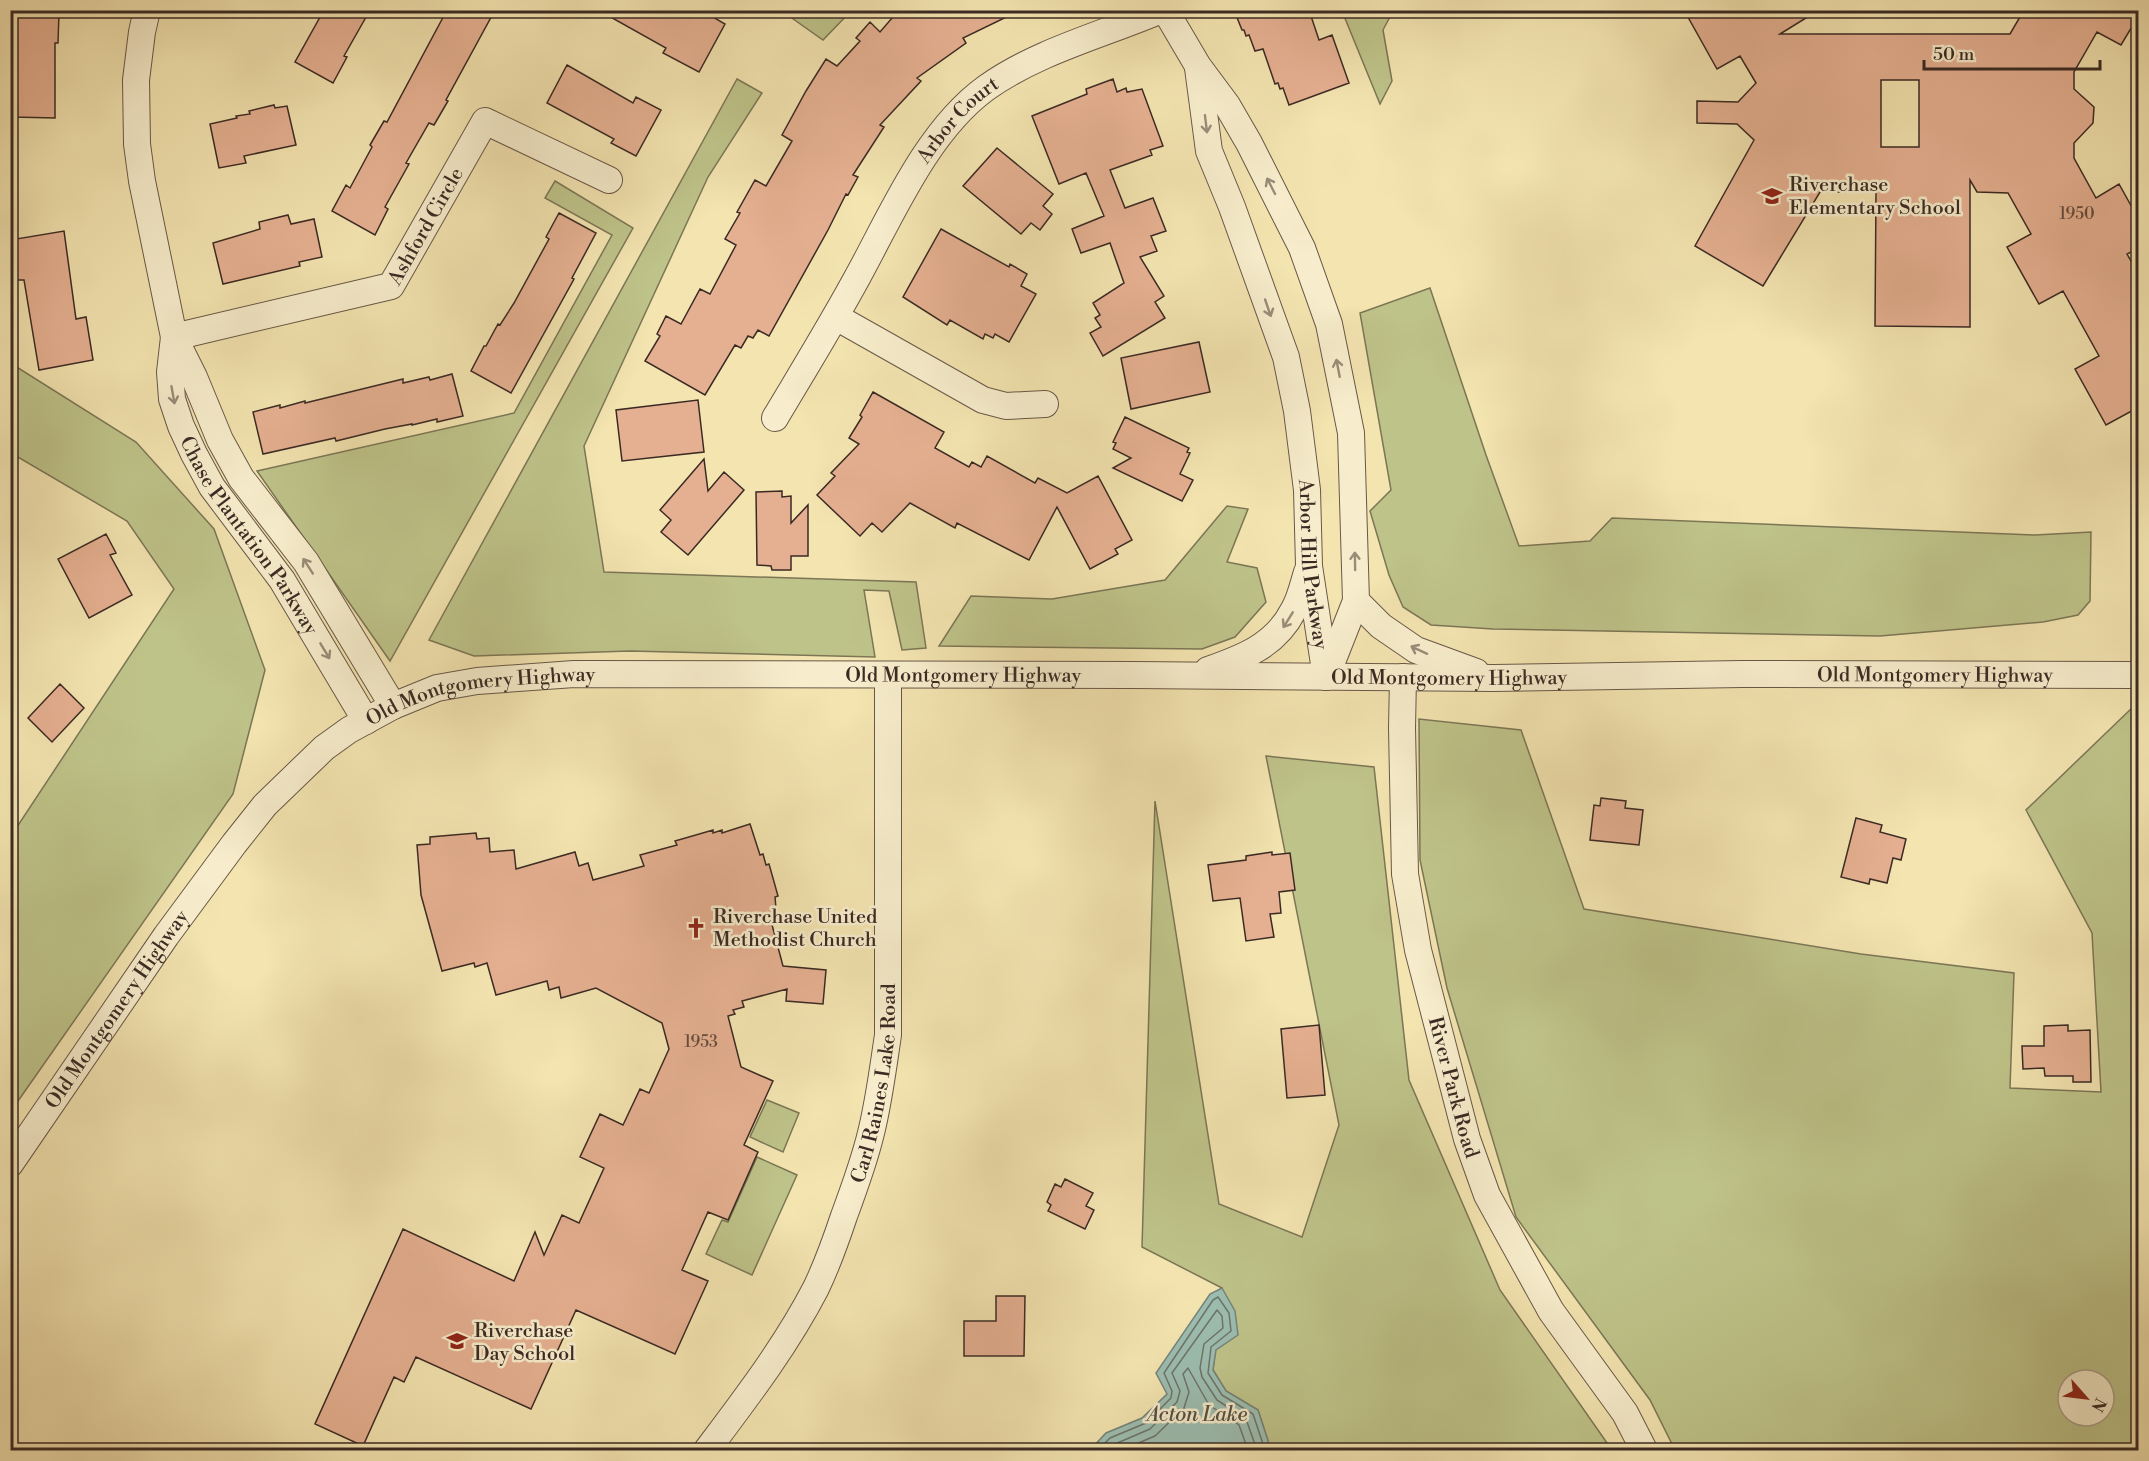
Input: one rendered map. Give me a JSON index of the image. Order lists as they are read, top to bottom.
{
  "streets": {
    "street": [
      "Arbor Court",
      "Ashford Circle",
      "Chase Plantation Parkway",
      "Arbor Hill Parkway",
      "Old Montgomery Highway",
      "Carl Raines Lake Road",
      "River Park Road"
    ]
  },
  "crossings": [
    ["Arbor Court", "Arbor Hill Parkway"],
    ["Ashford Circle", "Chase Plantation Parkway"],
    ["Chase Plantation Parkway", "Old Montgomery Highway"],
    ["Arbor Hill Parkway", "Old Montgomery Highway"],
    ["Old Montgomery Highway", "Carl Raines Lake Road"],
    ["Old Montgomery Highway", "River Park Road"]
  ],
  "water": ["Acton Lake"],
  "places": {
    "school or university": ["Riverchase Elementary School", "Riverchase Day School"],
    "church": ["Riverchase United Methodist Church"]
  },
  "house_numbers": ["1950", "1953"],
  "scale_bar": "50 m",
  "north": "bottom right"
}
